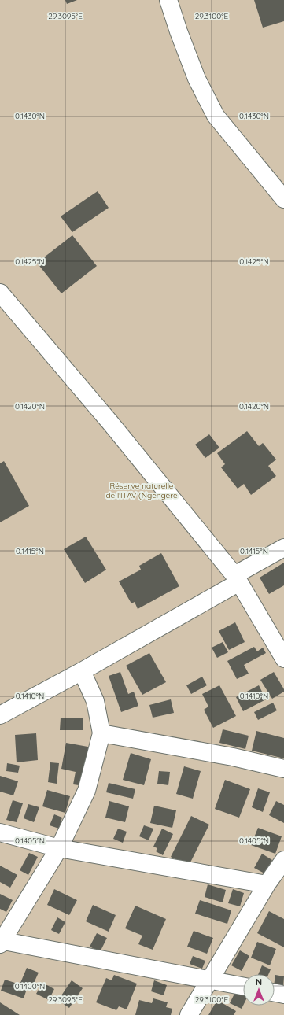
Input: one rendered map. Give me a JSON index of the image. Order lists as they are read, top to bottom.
{
  "parks": ["Réserve naturelle de l'ITAV (Ngengere"],
  "north": "top",
  "coordinates": [
    "29.3095°E",
    "29.3100°E",
    "0.1430°N",
    "0.1425°N",
    "0.1420°N",
    "0.1415°N",
    "0.1410°N",
    "0.1405°N",
    "0.1400°N"
  ]
}
